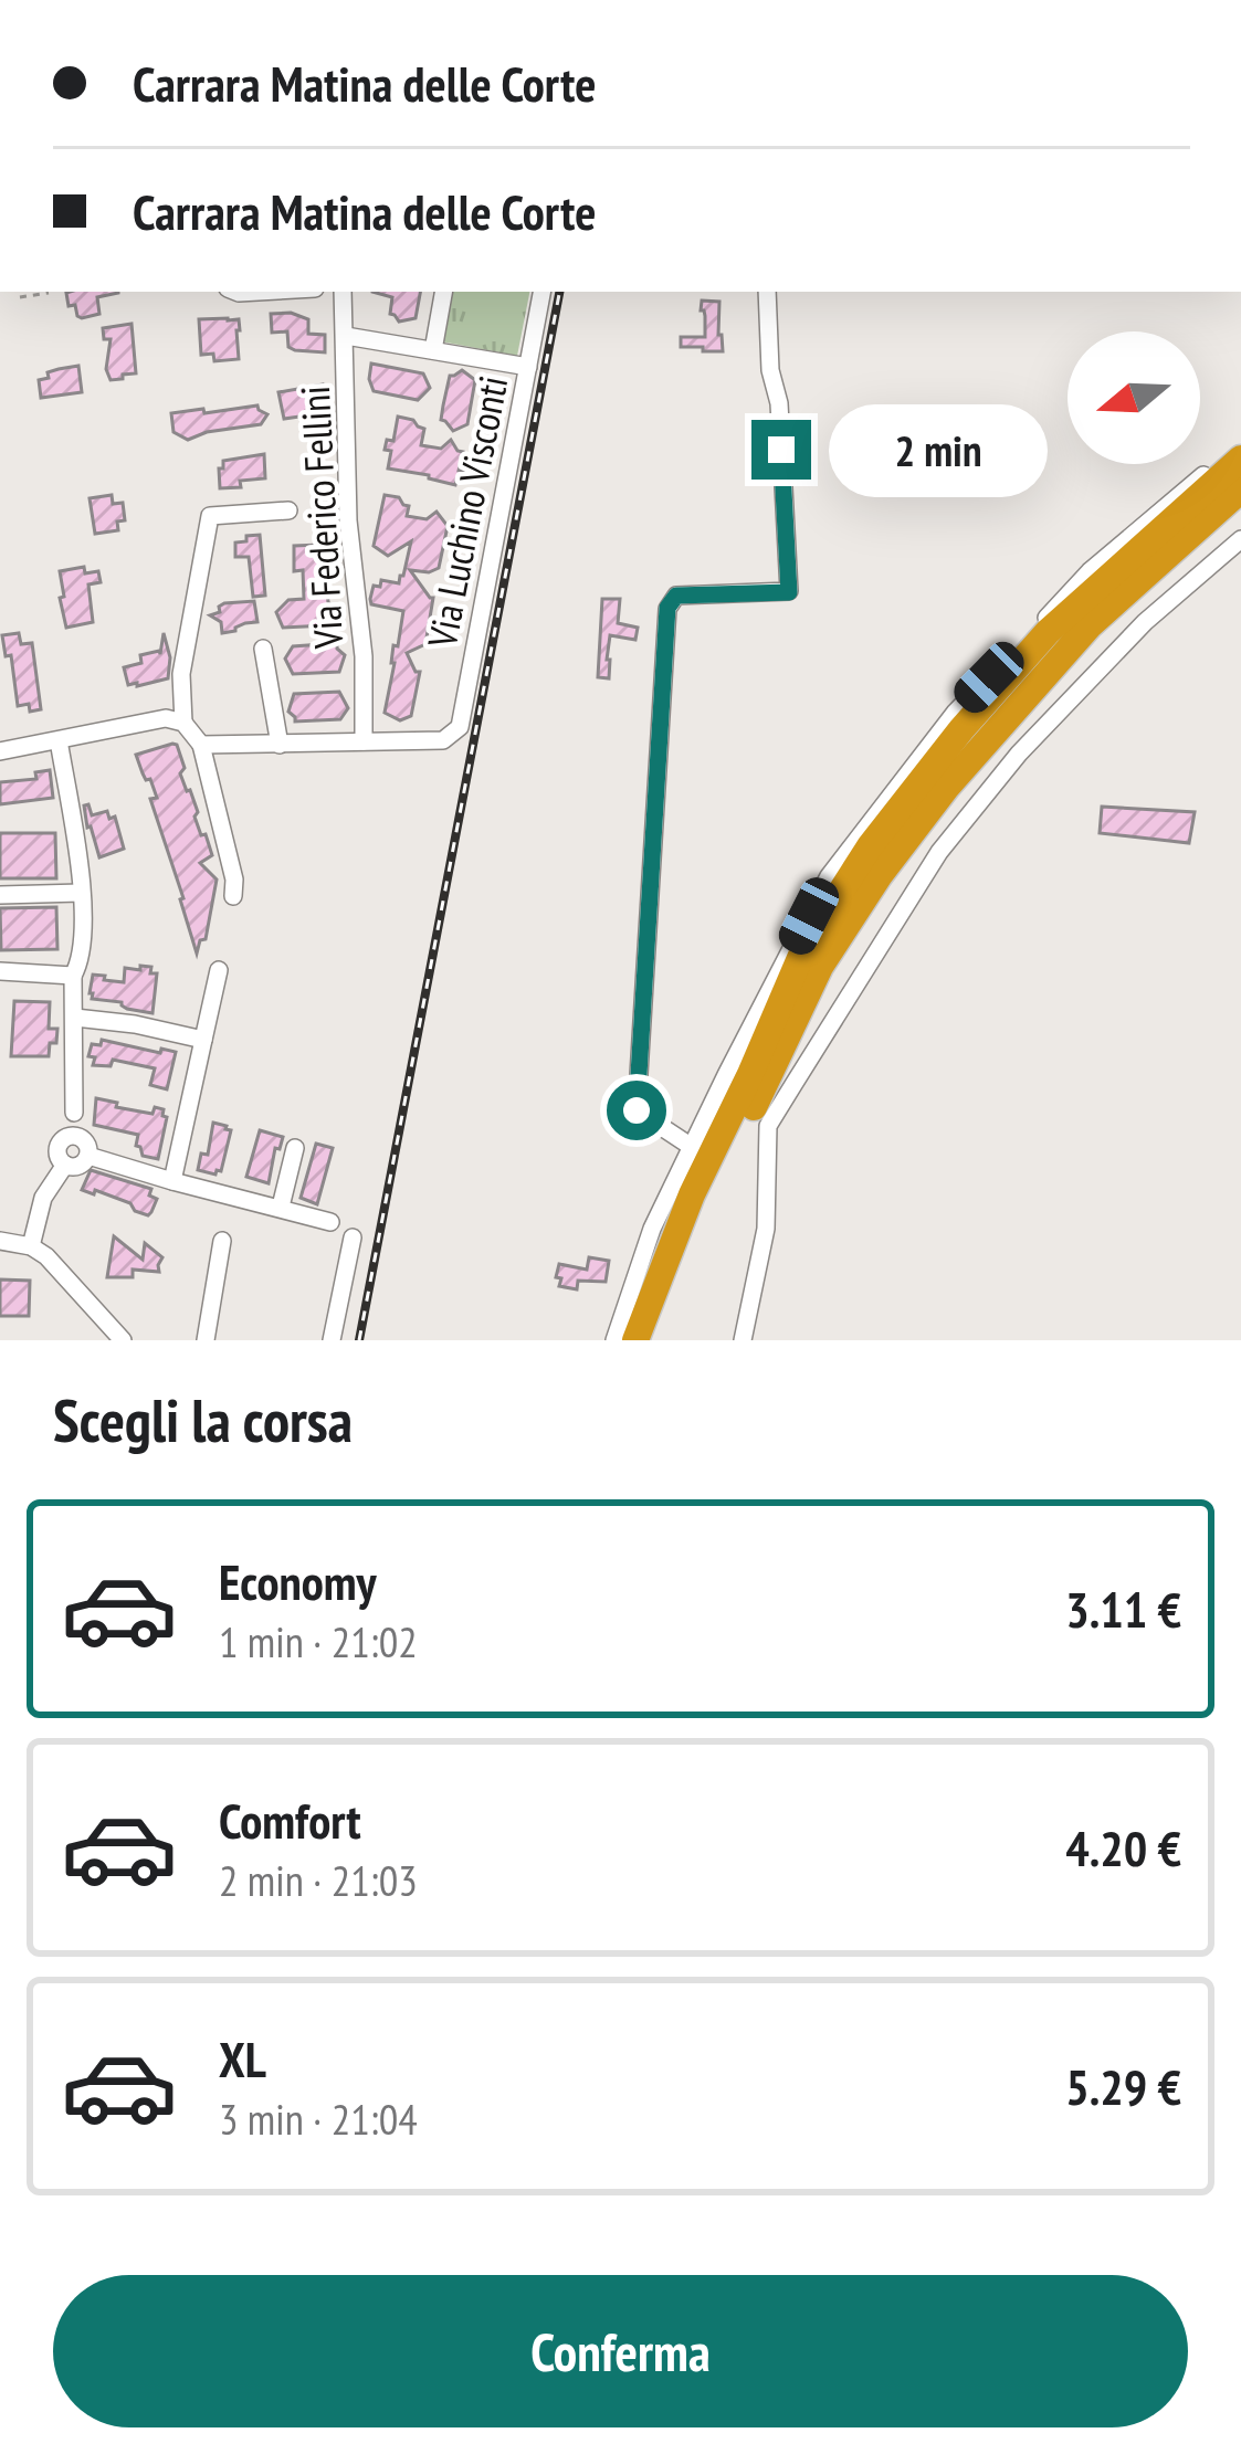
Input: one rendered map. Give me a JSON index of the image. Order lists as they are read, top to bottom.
{
  "streets": {
    "street": ["Via Luchino Visconti", "Via Federico Fellini"]
  },
  "crossings": [
    ["Via Luchino Visconti", "Via Federico Fellini"]
  ],
  "north": "left",
  "page": {
    "banner": ["Carrara Matina delle Corte", "Carrara Matina delle Corte"],
    "bubble": "2 min",
    "heading": "Scegli la corsa",
    "list": [
      {
        "name": "Economy",
        "note": "1 min · 21:02",
        "value": "3.11 €"
      },
      {
        "name": "Comfort",
        "note": "2 min · 21:03",
        "value": "4.20 €"
      },
      {
        "name": "XL",
        "note": "3 min · 21:04",
        "value": "5.29 €"
      }
    ],
    "buttons": "Conferma"
  }
}
